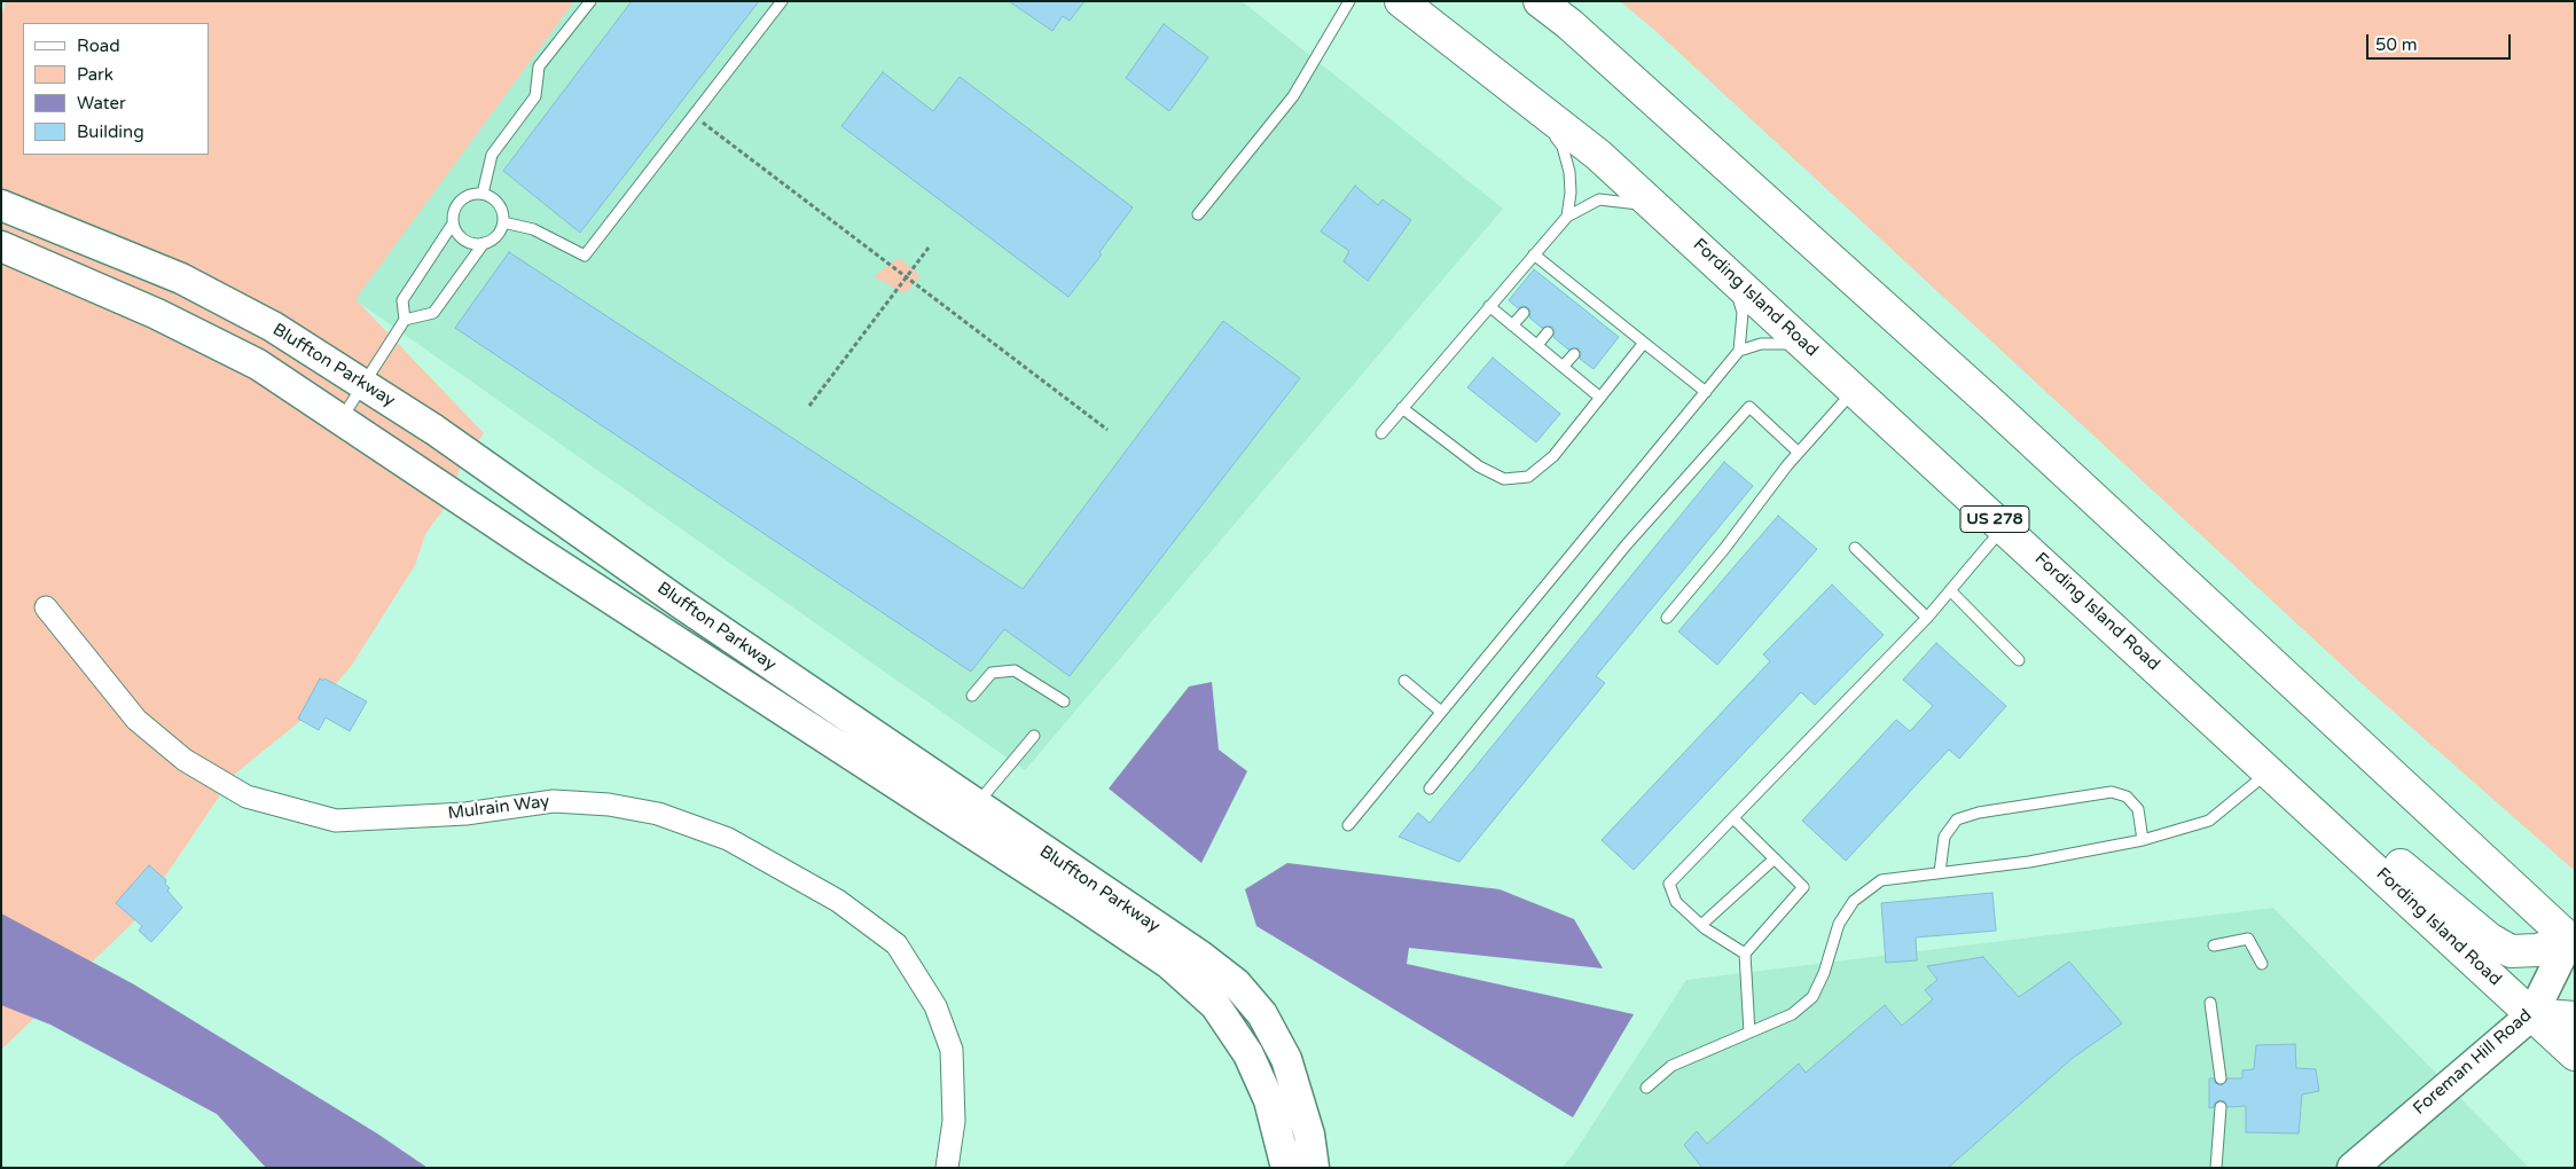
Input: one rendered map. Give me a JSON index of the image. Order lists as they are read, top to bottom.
{
  "streets": {
    "highway": ["Fording Island Road", "US 278"],
    "main road": ["Bluffton Parkway", "Foreman Hill Road"],
    "street": ["Mulrain Way"]
  },
  "crossings": [
    ["Fording Island Road", "Foreman Hill Road"]
  ],
  "legend": [
    "Road",
    "Park",
    "Water",
    "Building"
  ],
  "scale_bar": "50 m"
}
